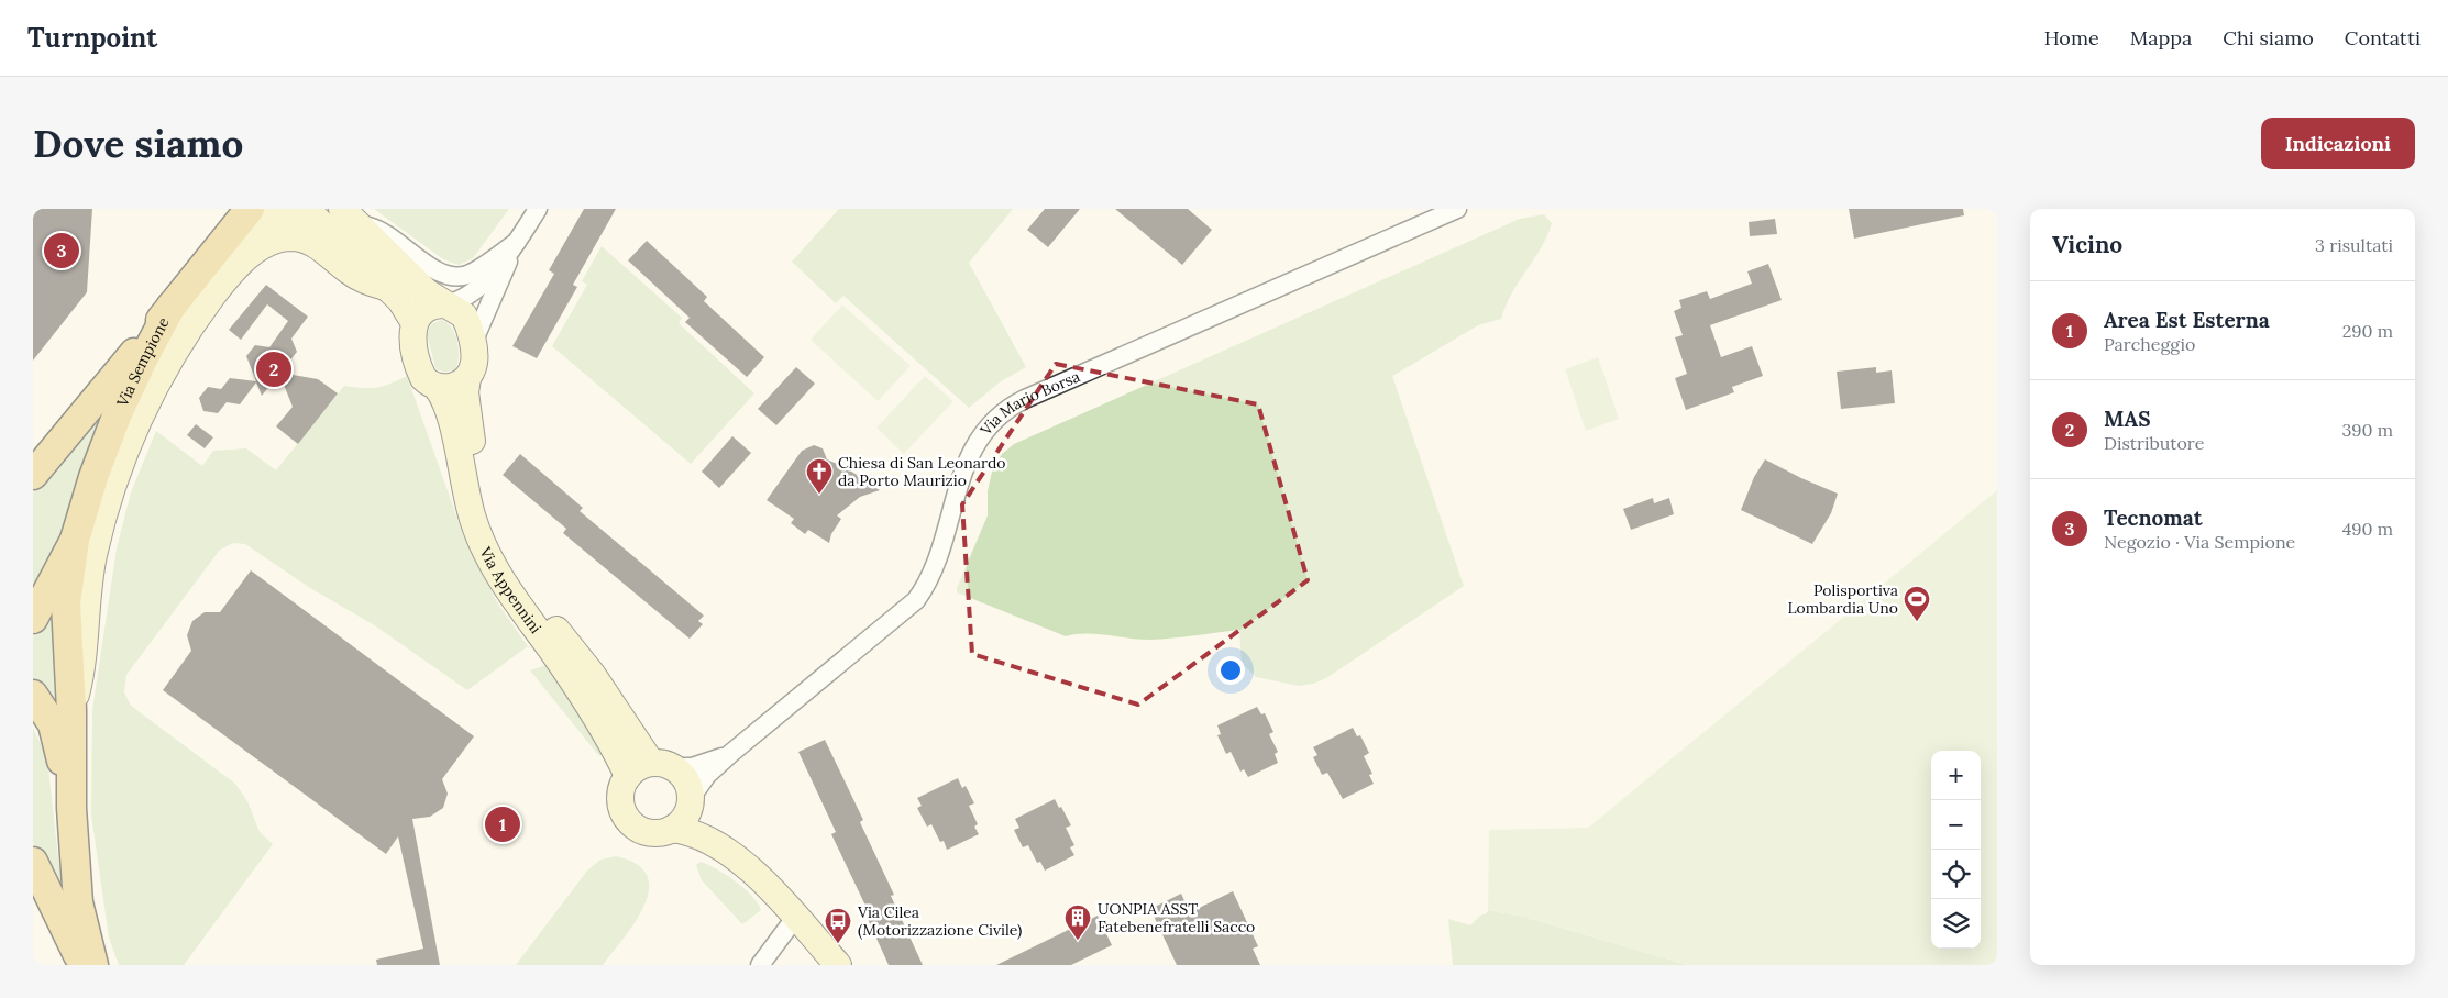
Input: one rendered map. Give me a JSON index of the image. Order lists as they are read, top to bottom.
{
  "streets": {
    "main road": ["Via Sempione"],
    "street": ["Via Mario Borsa", "Via Appennini"]
  },
  "crossings": [
    ["Via Mario Borsa", "Via Appennini"]
  ],
  "places": {
    "church": ["Chiesa di San Leonardo da Porto Maurizio"],
    "sports": ["Polisportiva Lombardia Uno"],
    "building": ["UONPIA ASST Fatebenefratelli Sacco"],
    "bus stop": ["Via Cilea (Motorizzazione Civile)"]
  },
  "page": {
    "header": "Turnpoint",
    "nav": [
      "Home",
      "Mappa",
      "Chi siamo",
      "Contatti"
    ],
    "buttons": "Indicazioni",
    "title": "Dove siamo",
    "heading": ["Vicino", "3 risultati"],
    "pins": ["3", "2", "1"],
    "list": [
      {
        "mark": "1",
        "name": "Area Est Esterna",
        "note": "Parcheggio",
        "value": "290 m"
      },
      {
        "mark": "2",
        "name": "MAS",
        "note": "Distributore",
        "value": "390 m"
      },
      {
        "mark": "3",
        "name": "Tecnomat",
        "note": "Negozio · Via Sempione",
        "value": "490 m"
      }
    ],
    "map_buttons": ["+", "−"]
  }
}
